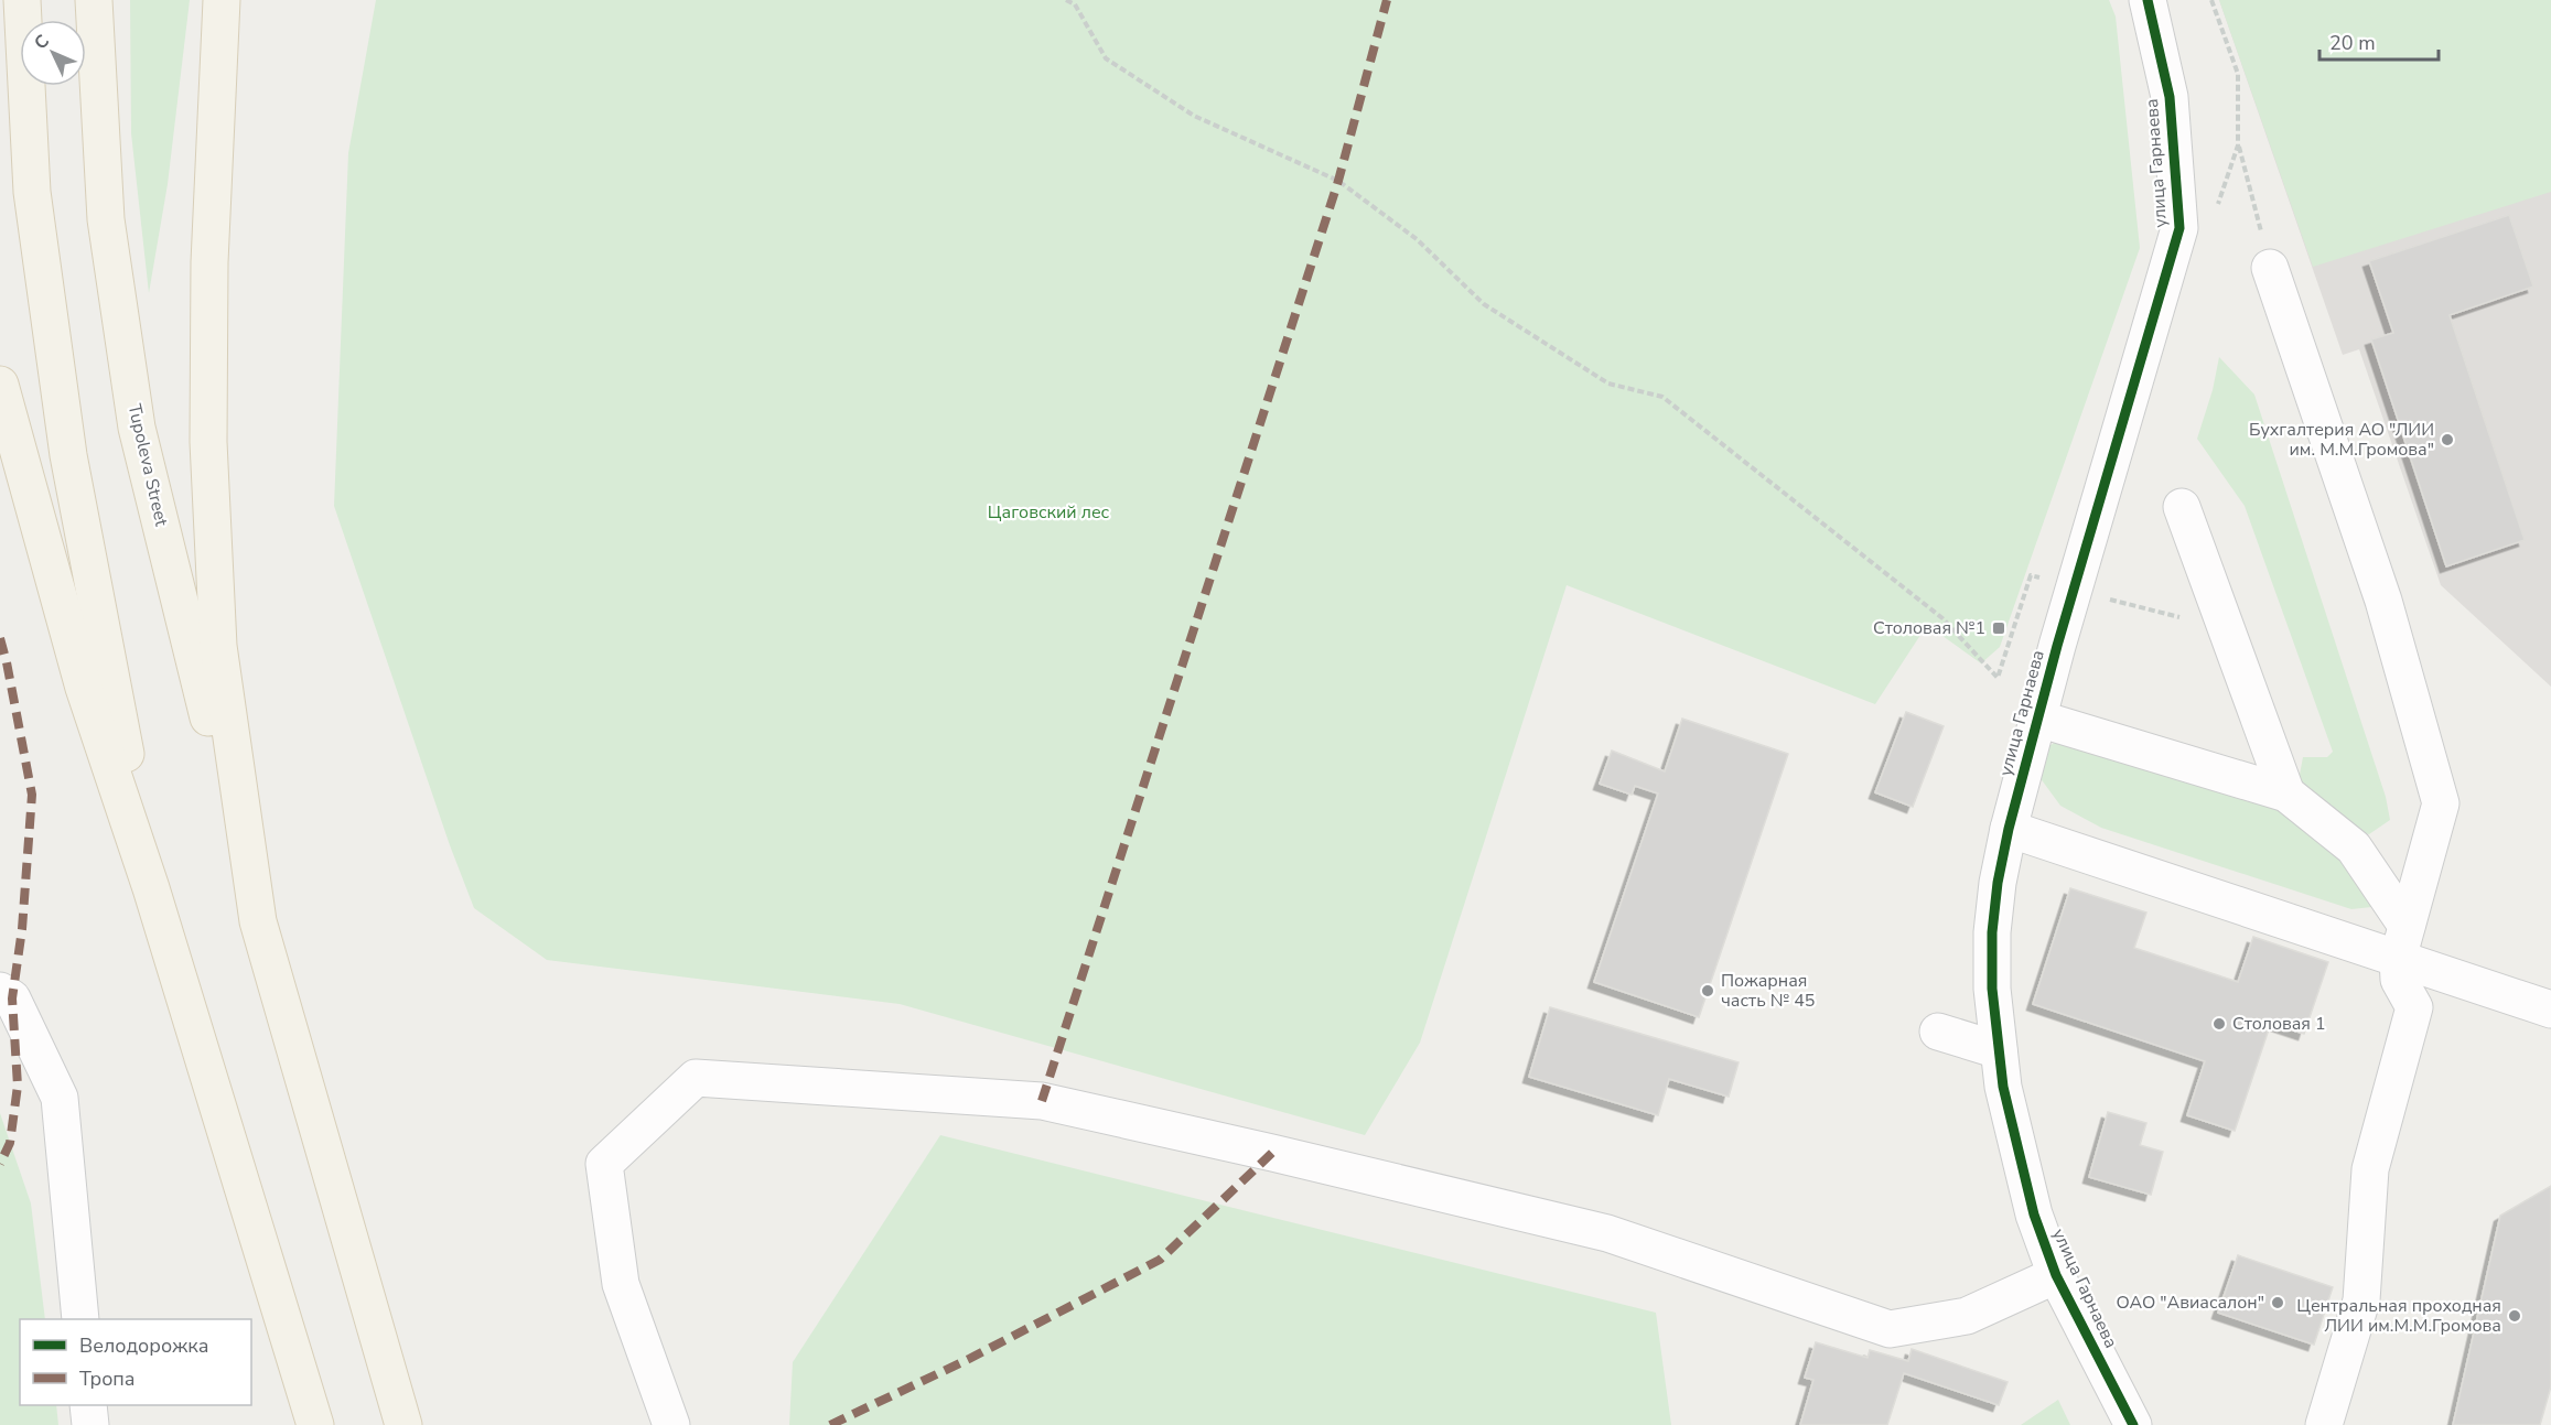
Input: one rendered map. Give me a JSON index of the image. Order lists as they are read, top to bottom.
{
  "streets": {
    "main road": ["Tupoleva Street"],
    "street": ["улица Гарнаева"]
  },
  "parks": ["Цаговский лес"],
  "places": {
    "other": [
      "Бухгалтерия АО \"ЛИИ им. М.М.Громова\"",
      "Пожарная часть № 45",
      "Столовая 1",
      "ОАО \"Авиасалон\"",
      "Центральная проходная ЛИИ им.М.М.Громова"
    ],
    "transit": ["Столовая №1"]
  },
  "legend": ["Велодорожка", "Тропа"],
  "scale_bar": "20 m",
  "north": "top left"
}
